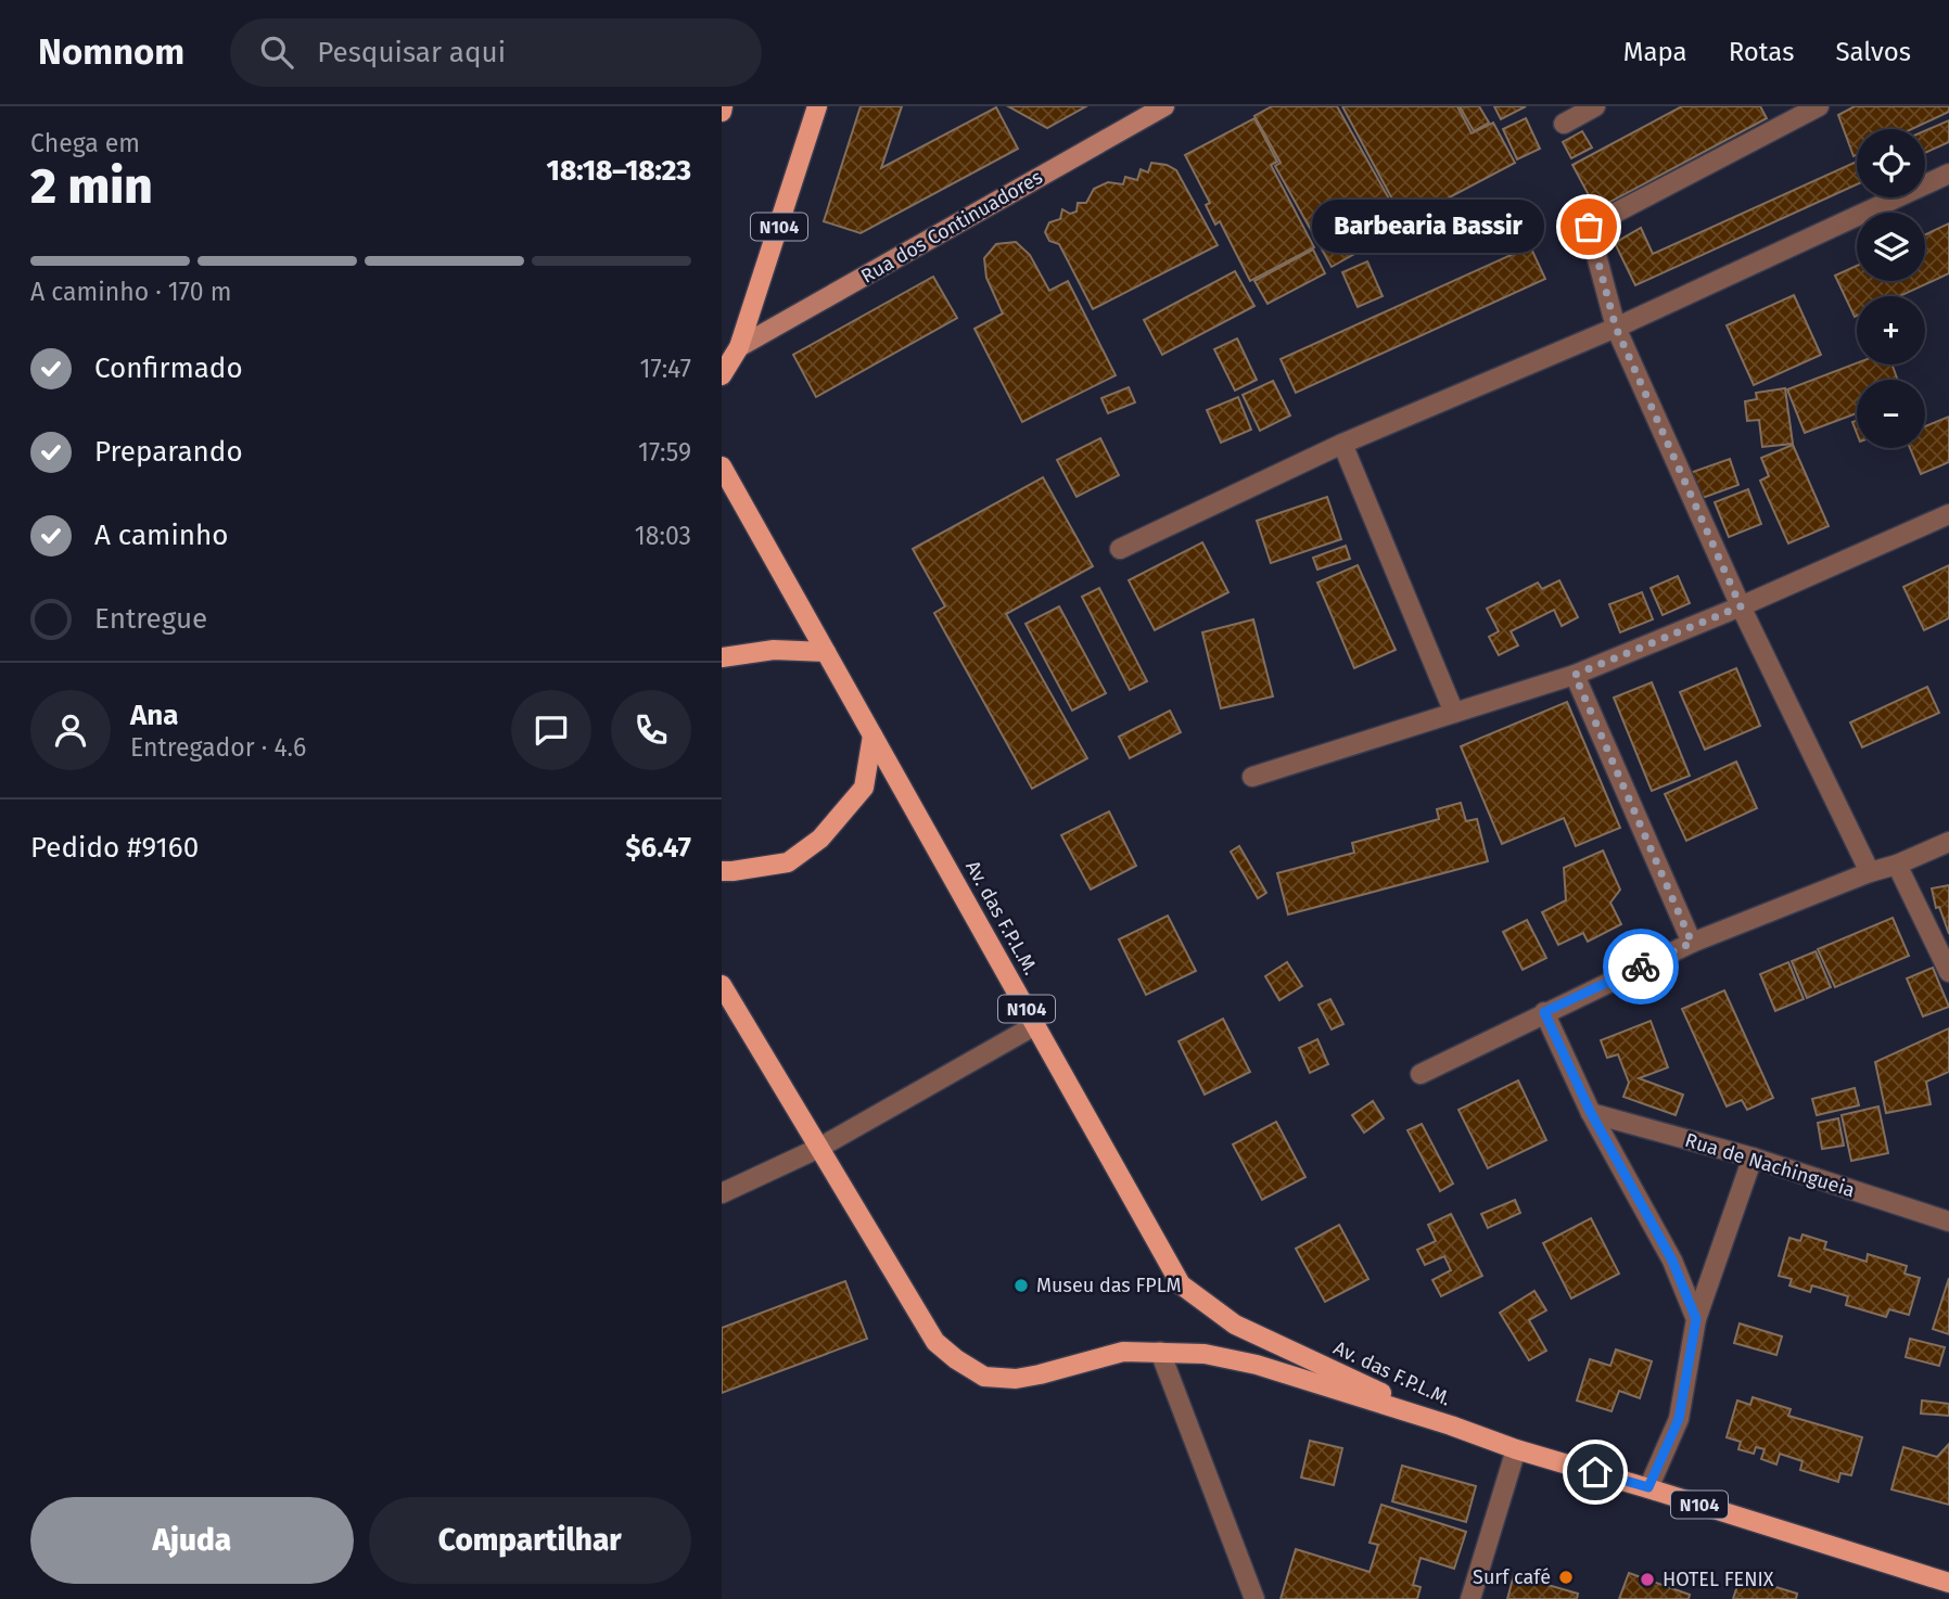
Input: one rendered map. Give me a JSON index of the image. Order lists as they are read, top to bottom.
{
  "streets": {
    "main road": ["N104", "Av. das F.P.L.M."],
    "street": ["Rua dos Continuadores", "Rua de Nachingueia"]
  },
  "crossings": [
    ["N104", "Rua dos Continuadores"]
  ],
  "places": [
    "Barbearia Bassir",
    "Museu das FPLM",
    "Surf café",
    "HOTEL FENIX"
  ],
  "page": {
    "header": "Nomnom",
    "search": "Pesquisar aqui",
    "nav": ["Mapa", "Rotas", "Salvos"],
    "heading": ["2 min", "Chega em", "18:18–18:23"],
    "panel": [
      "Ana",
      "Entregador · 4.6",
      "Pedido #9160",
      "$6.47"
    ],
    "map_buttons": ["+", "−"],
    "bubble": "Barbearia Bassir",
    "bar": "A caminho · 170 m",
    "list": [
      ["Confirmado", "17:47"],
      ["Preparando", "17:59"],
      ["A caminho", "18:03"],
      "Entregue"
    ],
    "buttons": ["Ajuda", "Compartilhar"]
  }
}
